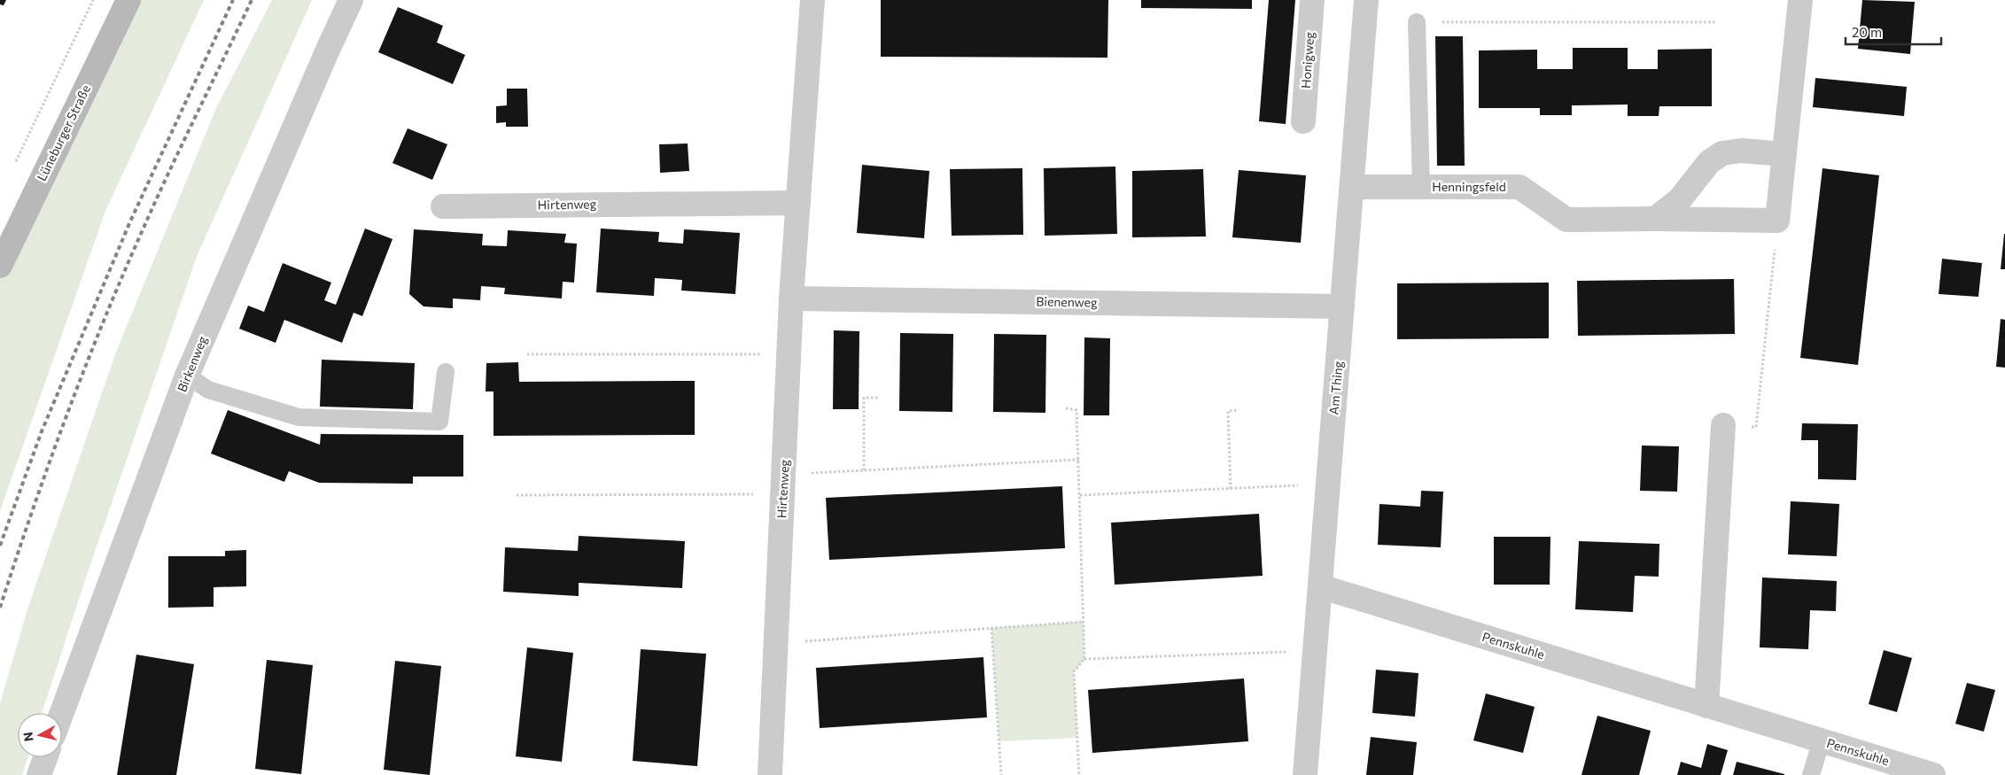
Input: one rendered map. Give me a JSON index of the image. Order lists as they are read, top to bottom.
{
  "streets": {
    "street": [
      "Honigweg",
      "Lüneburger Straße",
      "Henningsfeld",
      "Hirtenweg",
      "Bienenweg",
      "Birkenweg",
      "Am Thing",
      "Pennskuhle"
    ]
  },
  "crossings": [
    ["Henningsfeld", "Am Thing"],
    ["Hirtenweg", "Bienenweg"],
    ["Bienenweg", "Am Thing"],
    ["Am Thing", "Pennskuhle"]
  ],
  "scale_bar": "20 m",
  "north": "left"
}
